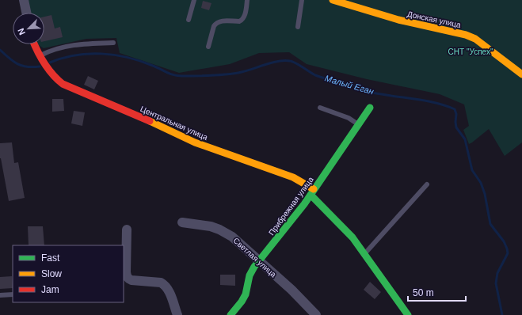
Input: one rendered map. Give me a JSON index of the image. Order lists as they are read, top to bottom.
{
  "streets": {
    "street": [
      "Донская улица",
      "Центральная улица",
      "Прибрежная улица",
      "Светлая улица"
    ]
  },
  "crossings": [
    ["Центральная улица", "Прибрежная улица"],
    ["Прибрежная улица", "Светлая улица"]
  ],
  "water": ["Малый Еган"],
  "parks": ["СНТ \"Успех\""],
  "legend": ["Fast", "Slow", "Jam"],
  "scale_bar": "50 m",
  "north": "bottom left"
}
